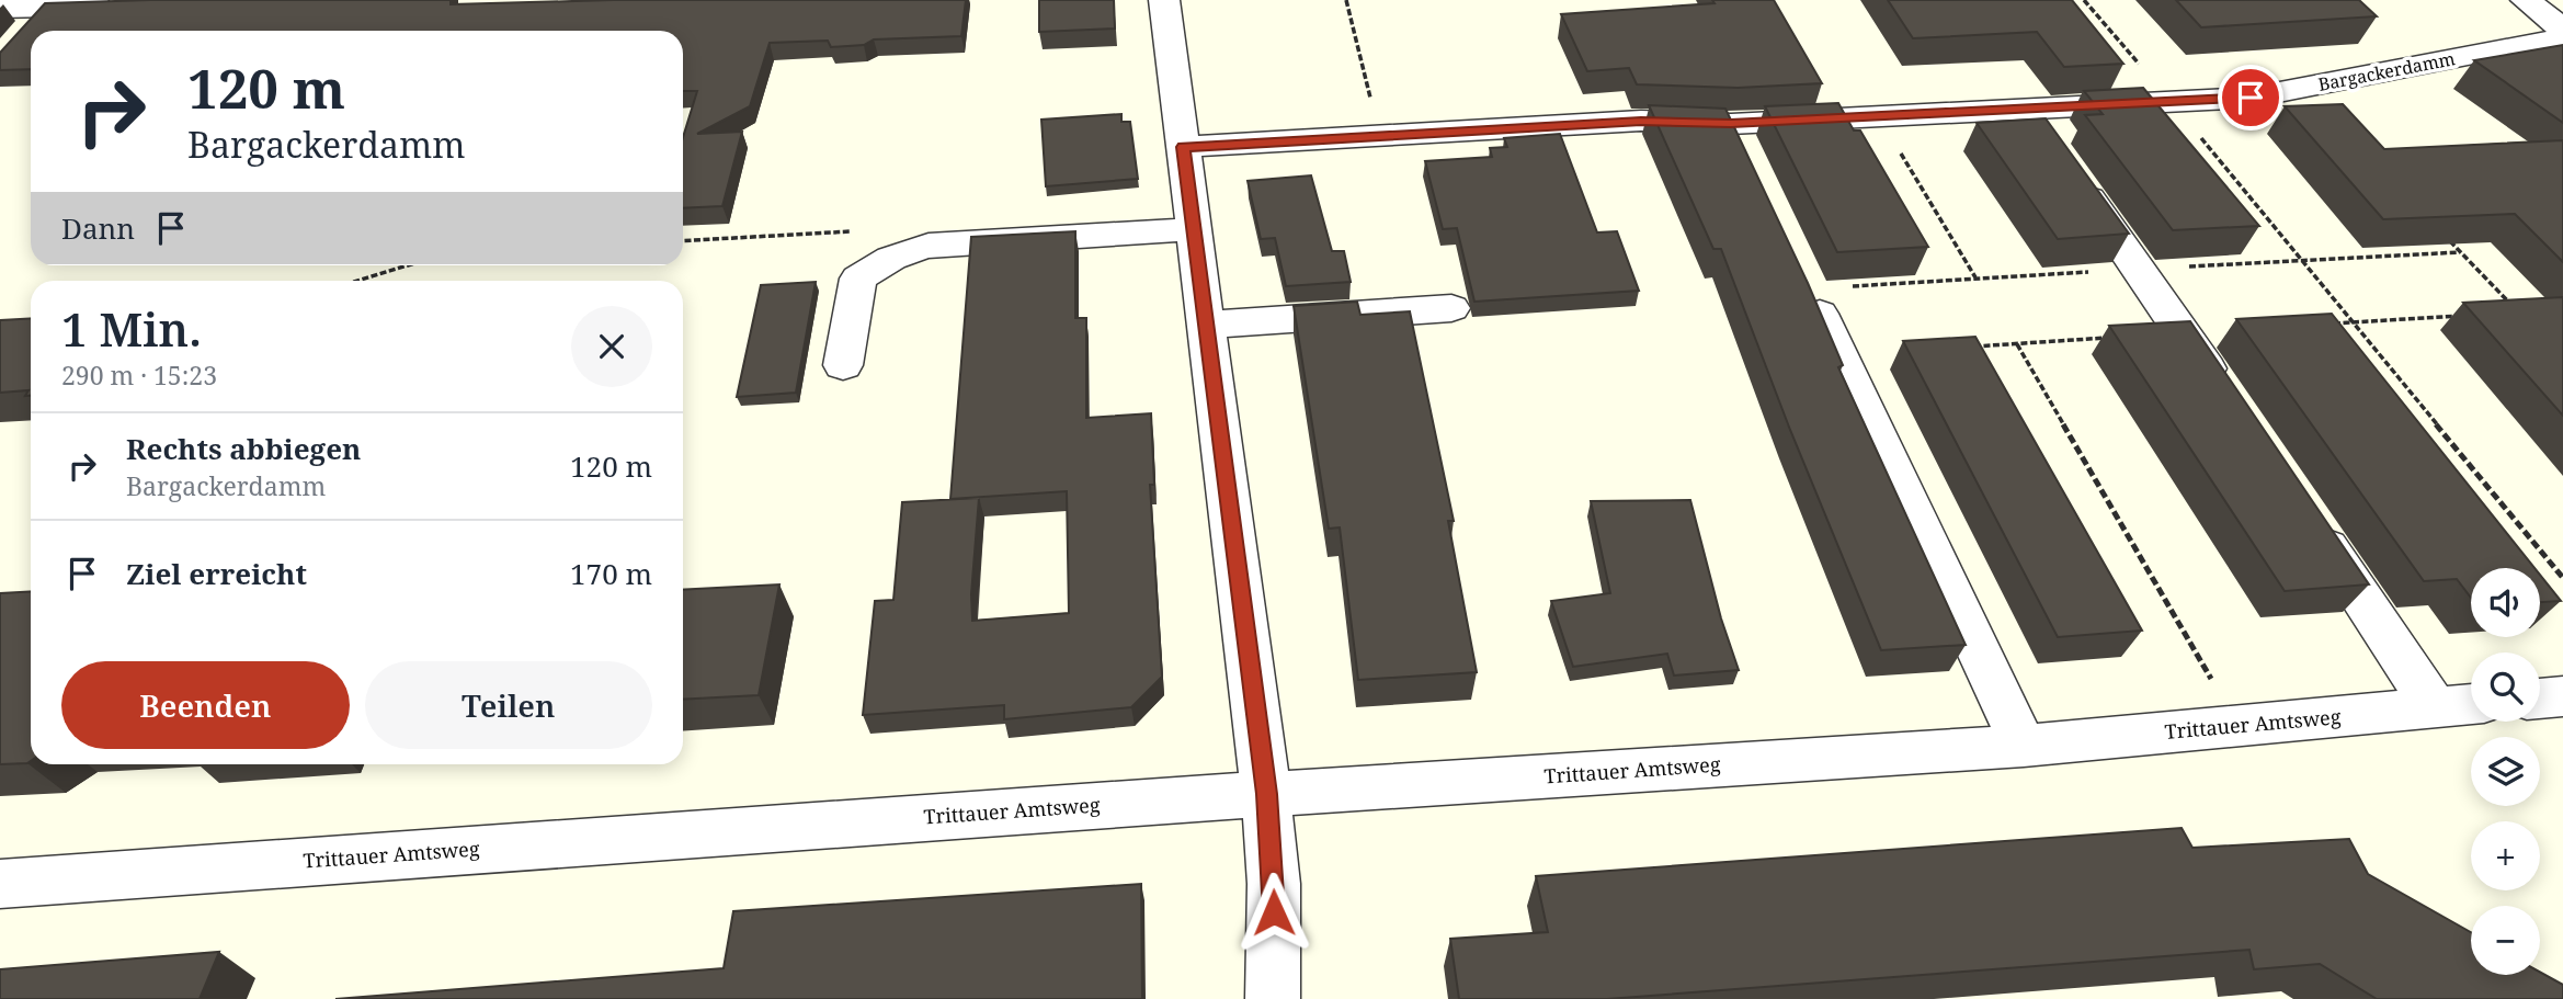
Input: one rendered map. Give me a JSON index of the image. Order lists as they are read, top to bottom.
{
  "streets": {
    "street": ["Bargackerdamm", "Trittauer Amtsweg"]
  },
  "page": {
    "turn": ["120 m", "Bargackerdamm"],
    "then": "Dann",
    "heading": ["1 Min.", "290 m · 15:23"],
    "list": [
      {
        "name": "Rechts abbiegen",
        "note": "Bargackerdamm",
        "value": "120 m"
      },
      {
        "name": "Ziel erreicht",
        "value": "170 m"
      }
    ],
    "map_buttons": ["+", "−"],
    "buttons": ["Beenden", "Teilen"]
  }
}
